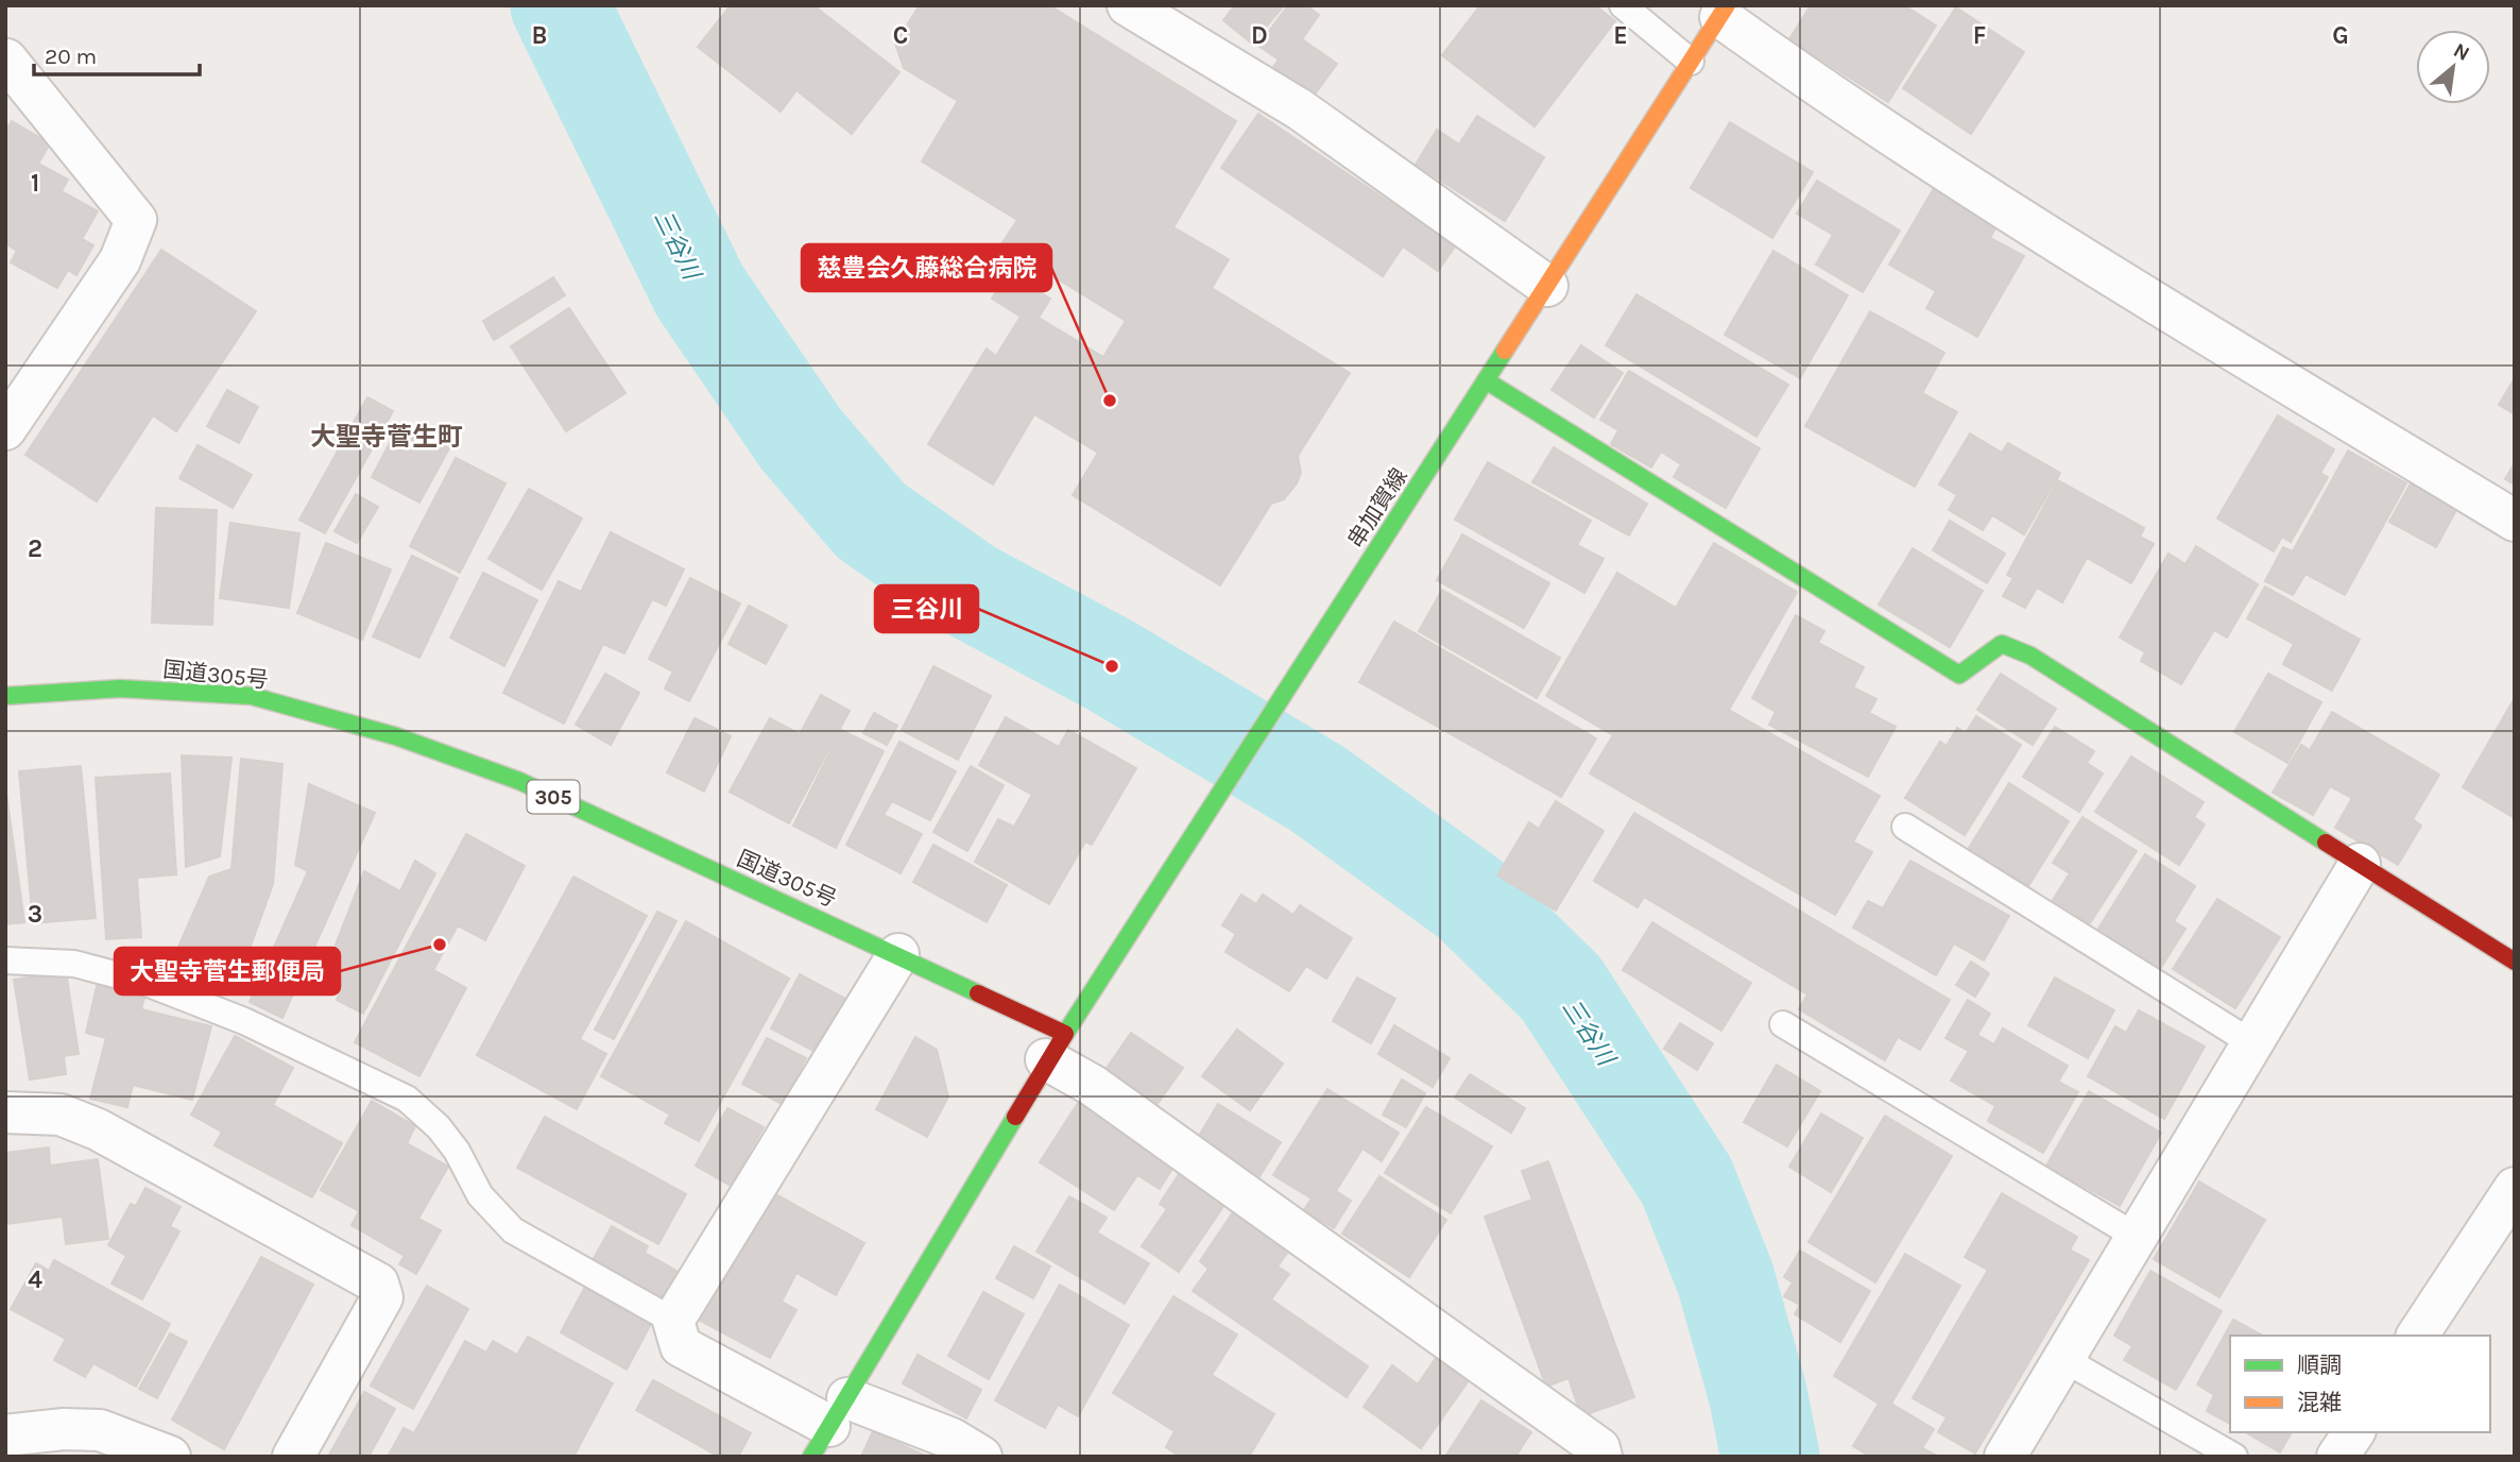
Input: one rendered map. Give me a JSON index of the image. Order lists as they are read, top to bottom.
{
  "streets": {
    "main road": ["串加賀線", "国道305号", "305"]
  },
  "crossings": [
    ["串加賀線", "国道305号"]
  ],
  "districts": ["大聖寺菅生町"],
  "water": ["三谷川"],
  "places": ["慈豊会久藤総合病院", "三谷川", "大聖寺菅生郵便局"],
  "legend": ["順調", "混雑"],
  "scale_bar": "20 m",
  "north": "top right",
  "grid": {
    "columns": [
      "B",
      "C",
      "D",
      "E",
      "F",
      "G"
    ],
    "rows": [
      "1",
      "2",
      "3",
      "4"
    ]
  }
}
